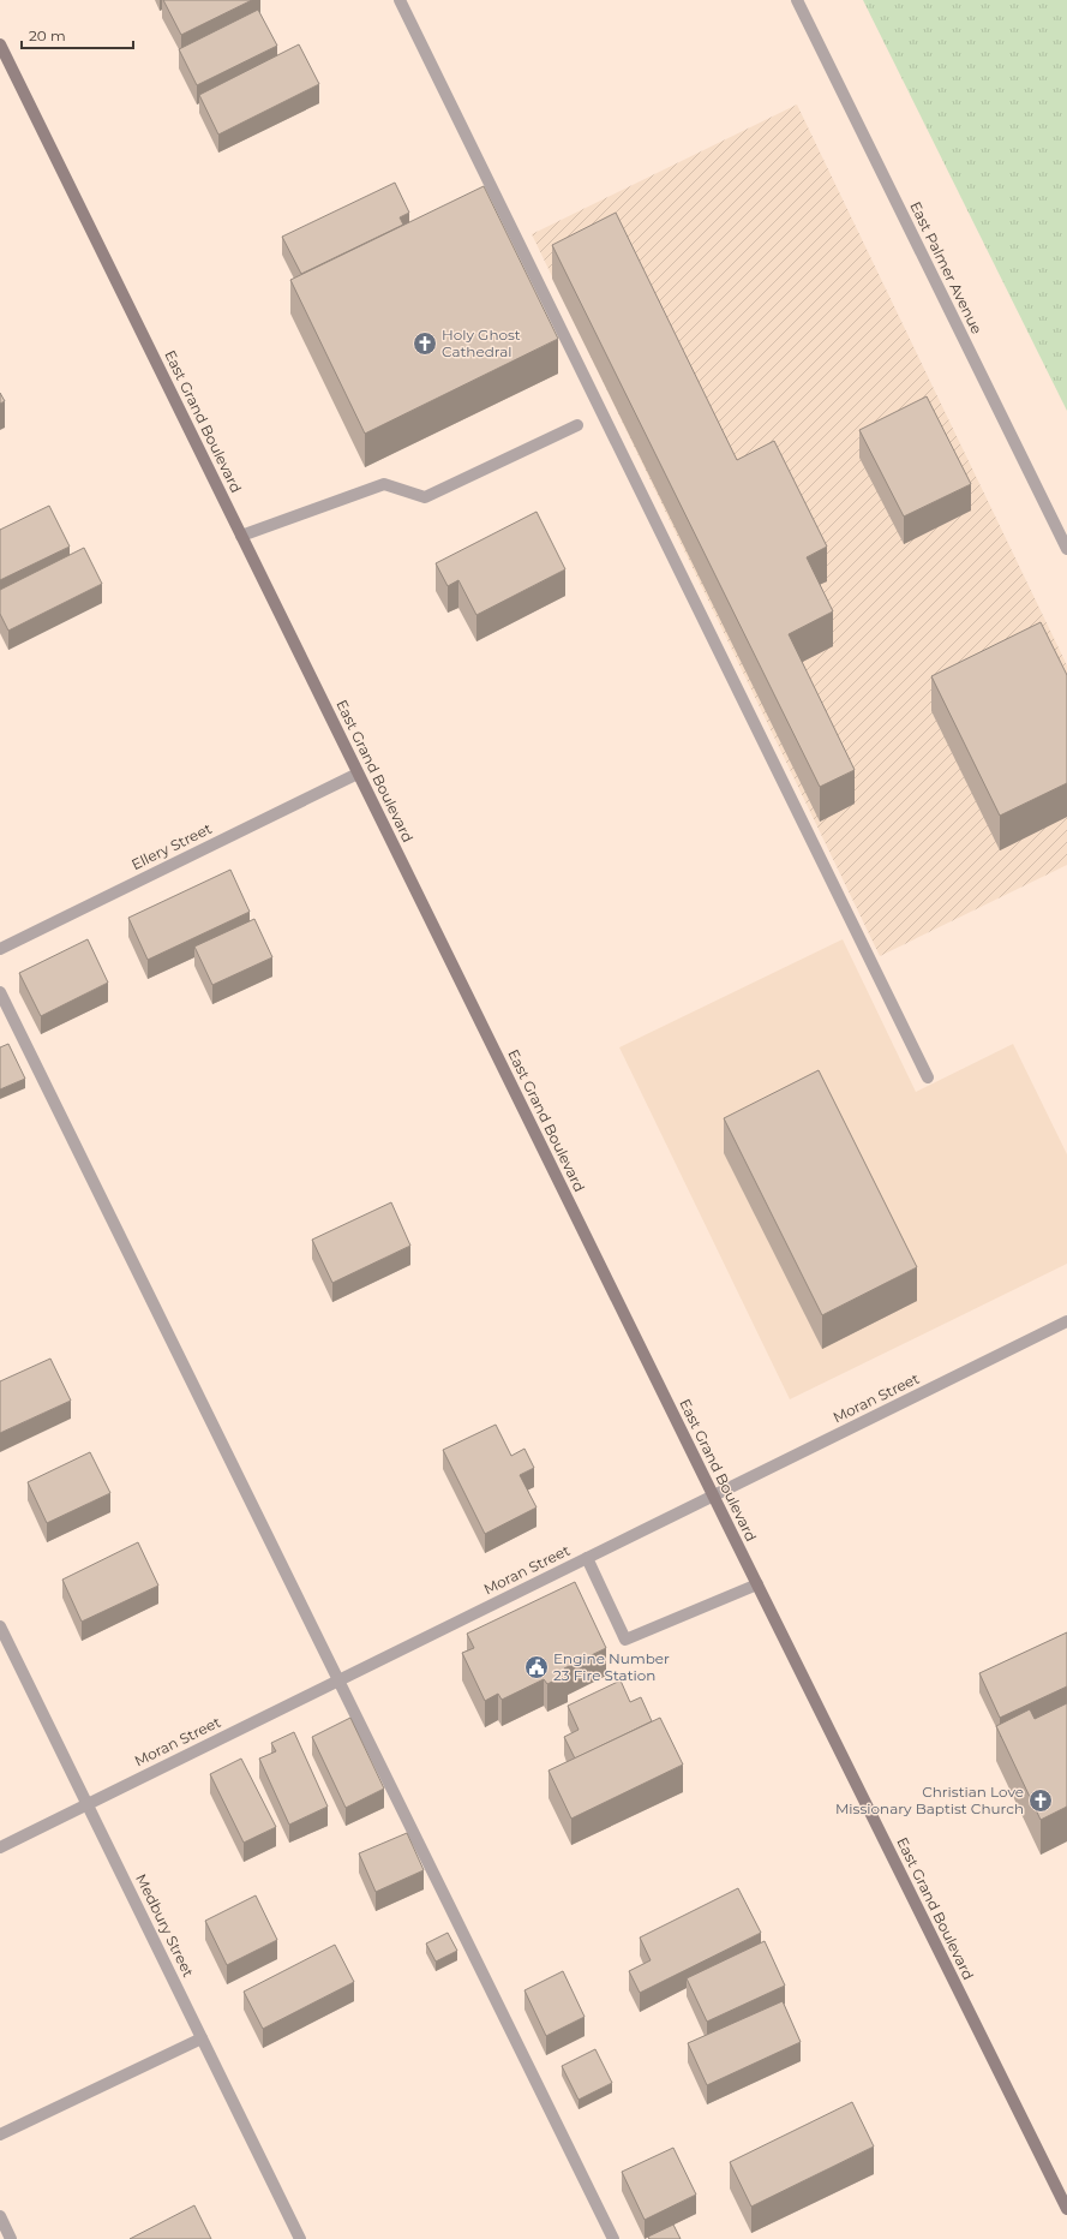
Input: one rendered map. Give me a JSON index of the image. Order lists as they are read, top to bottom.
{
  "streets": {
    "main road": ["East Grand Boulevard"],
    "street": [
      "East Palmer Avenue",
      "Ellery Street",
      "Moran Street",
      "Medbury Street"
    ]
  },
  "crossings": [
    ["East Grand Boulevard", "Ellery Street"],
    ["East Grand Boulevard", "Moran Street"],
    ["Moran Street", "Medbury Street"]
  ],
  "places": {
    "church": ["Holy Ghost Cathedral", "Christian Love Missionary Baptist Church"],
    "public building": ["Engine Number 23 Fire Station"]
  },
  "scale_bar": "20 m"
}
